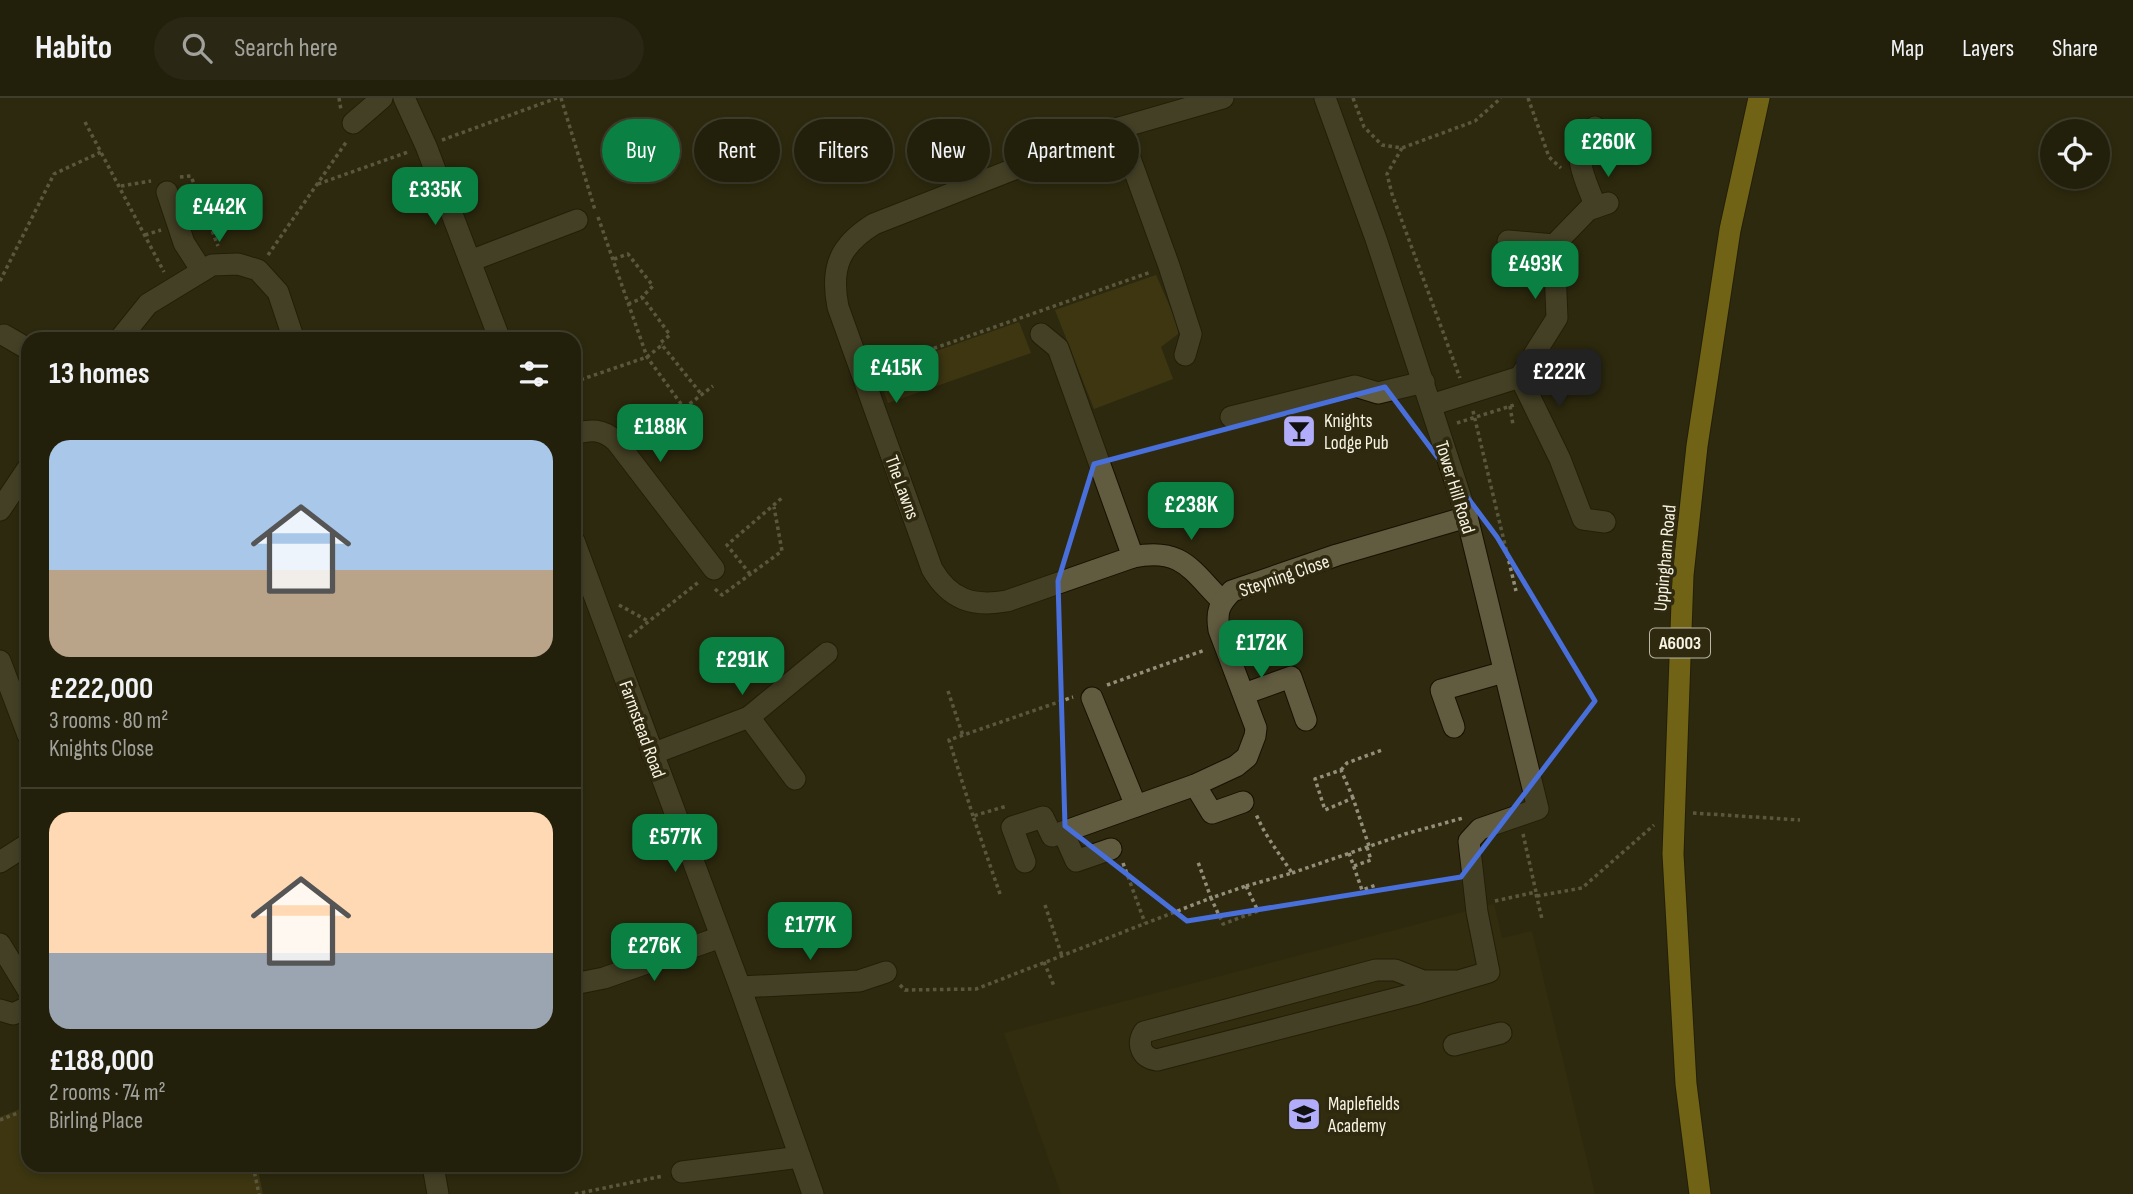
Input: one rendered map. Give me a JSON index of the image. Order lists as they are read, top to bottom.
{
  "streets": {
    "highway": ["Uppingham Road", "A6003"],
    "street": [
      "The Lawns",
      "Tower Hill Road",
      "Steyning Close",
      "Farmstead Road"
    ]
  },
  "crossings": [
    ["The Lawns", "Steyning Close"],
    ["Tower Hill Road", "Steyning Close"]
  ],
  "places": {
    "bar": ["Knights Lodge Pub"],
    "school or university": ["Maplefields Academy"]
  },
  "page": {
    "header": "Habito",
    "search": "Search here",
    "nav": ["Map", "Layers", "Share"],
    "price": [
      "£260K",
      "£335K",
      "£442K",
      "£493K",
      "£415K",
      "£222K",
      "£188K",
      "£238K",
      "£172K",
      "£291K",
      "£577K",
      "£177K",
      "£276K"
    ],
    "chip": [
      "Buy",
      "Rent",
      "Filters",
      "New",
      "Apartment"
    ],
    "heading": "13 homes",
    "list": [
      {
        "name": "£222,000",
        "note": "3 rooms · 80 m² · Knights Close"
      },
      {
        "name": "£188,000",
        "note": "2 rooms · 74 m² · Birling Place"
      }
    ]
  }
}
